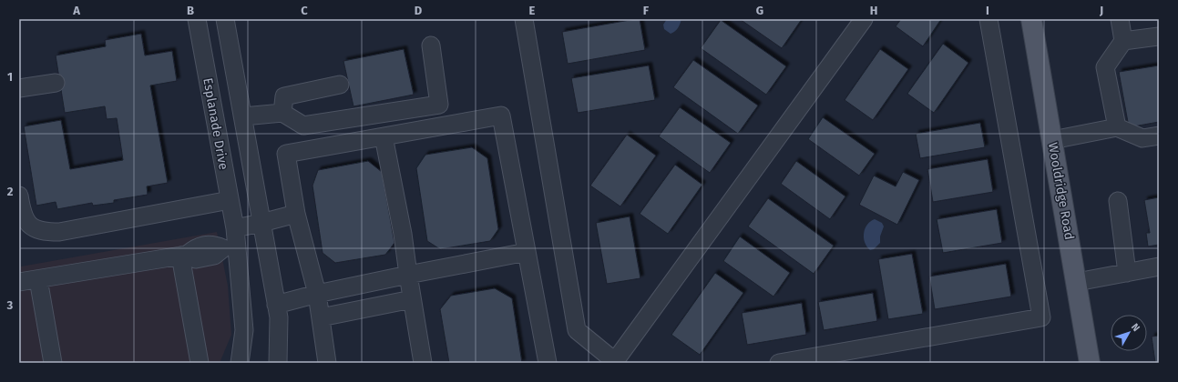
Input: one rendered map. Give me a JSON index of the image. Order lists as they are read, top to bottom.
{
  "streets": {
    "main road": ["Wooldridge Road"],
    "street": ["Esplanade Drive"]
  },
  "north": "top right",
  "grid": {
    "columns": [
      "A",
      "B",
      "C",
      "D",
      "E",
      "F",
      "G",
      "H",
      "I",
      "J"
    ],
    "rows": ["1", "2", "3"]
  }
}
